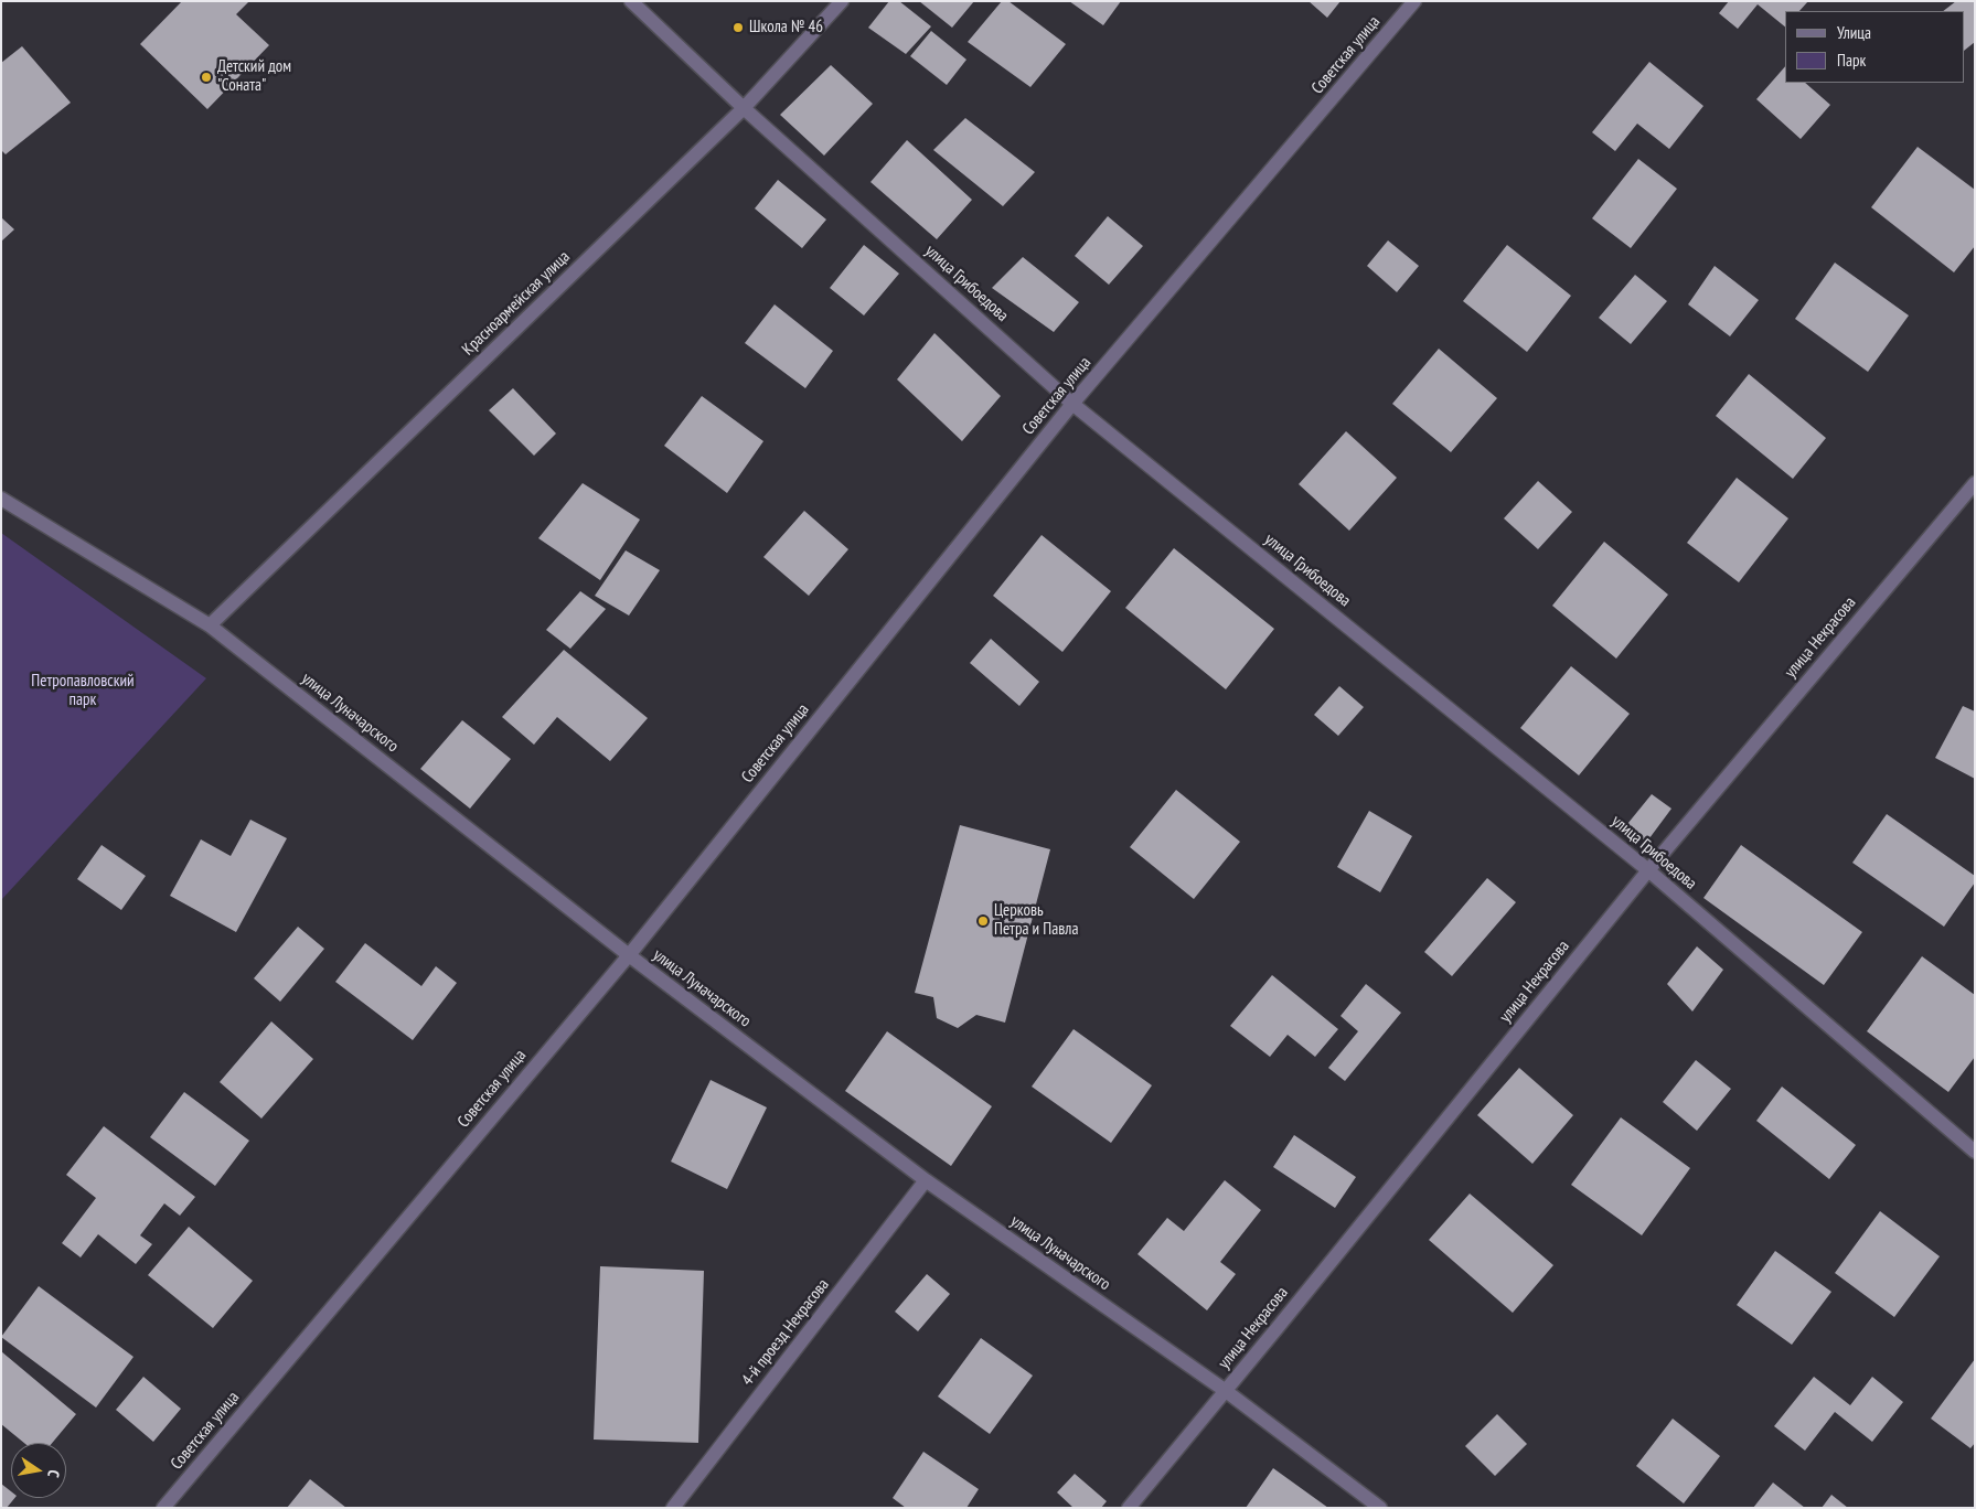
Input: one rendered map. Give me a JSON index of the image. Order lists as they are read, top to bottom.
{
  "streets": {
    "street": [
      "Советская улица",
      "улица Грибоедова",
      "Красноармейская улица",
      "улица Некрасова",
      "улица Луначарского",
      "4-й проезд Некрасова"
    ]
  },
  "crossings": [
    ["Советская улица", "улица Грибоедова"],
    ["Советская улица", "улица Луначарского"],
    ["улица Грибоедова", "Красноармейская улица"],
    ["улица Грибоедова", "улица Некрасова"],
    ["Красноармейская улица", "улица Луначарского"],
    ["улица Некрасова", "улица Луначарского"],
    ["улица Луначарского", "4-й проезд Некрасова"]
  ],
  "parks": ["Петропавловский парк"],
  "places": ["Школа № 46", "Детский дом \"Соната\"", "Церковь Петра и Павла"],
  "legend": ["Улица", "Парк"],
  "north": "right"
}
